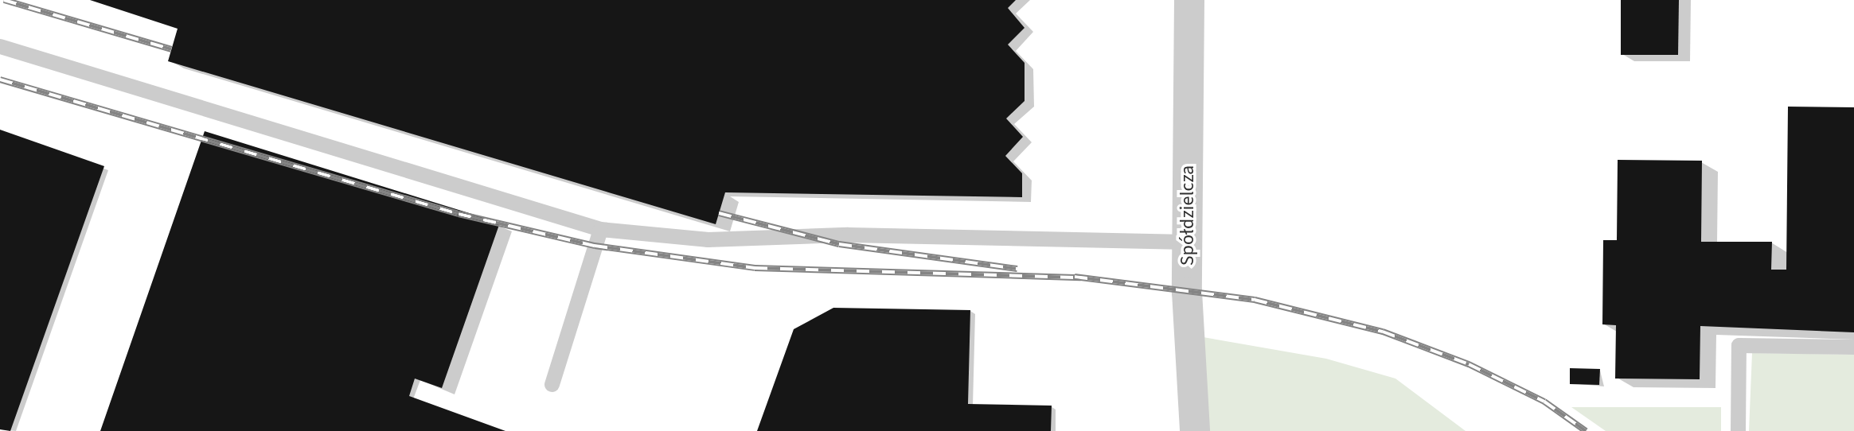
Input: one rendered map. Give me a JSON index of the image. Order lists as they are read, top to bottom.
{
  "streets": {
    "street": ["Spółdzielcza"]
  }
}
